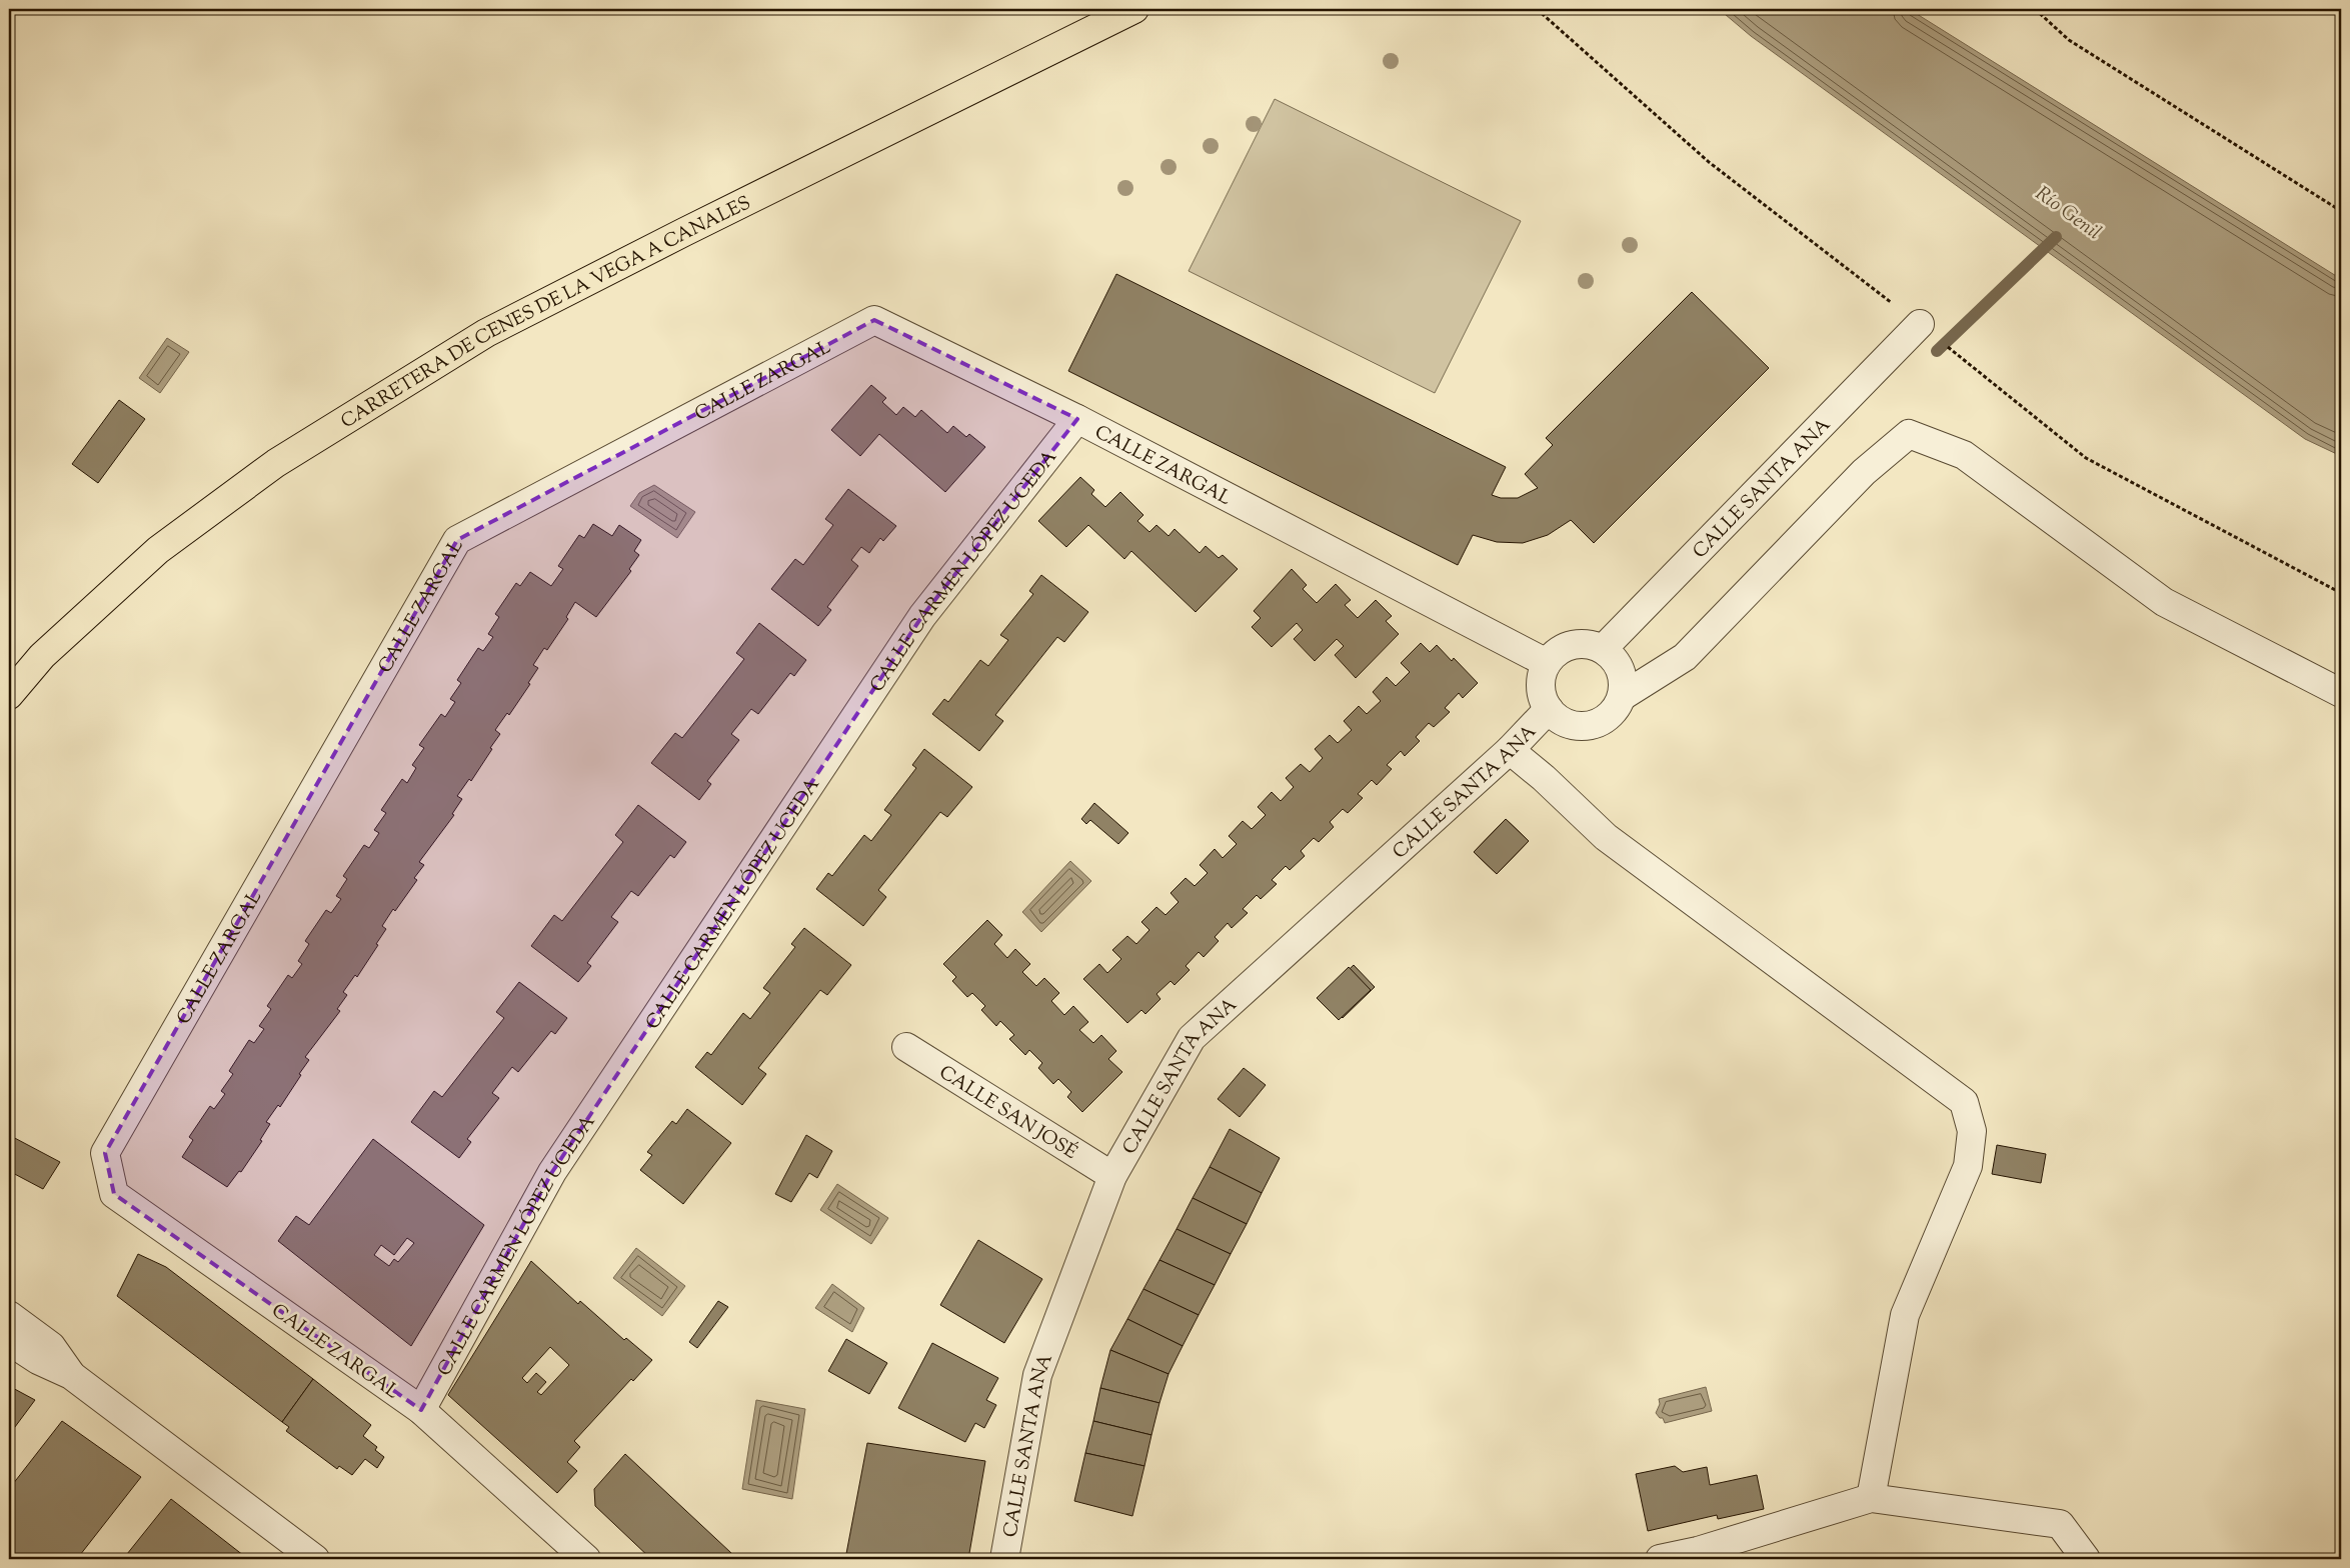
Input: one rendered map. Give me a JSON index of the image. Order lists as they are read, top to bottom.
{
  "streets": {
    "main road": ["CARRETERA DE CENES DE LA VEGA A CANALES"],
    "street": [
      "CALLE ZARGAL",
      "CALLE SANTA ANA",
      "CALLE CARMEN LÓPEZ UCEDA",
      "CALLE SAN JOSÉ"
    ]
  },
  "crossings": [
    ["CALLE ZARGAL", "CALLE SANTA ANA"],
    ["CALLE ZARGAL", "CALLE CARMEN LÓPEZ UCEDA"],
    ["CALLE SANTA ANA", "CALLE SAN JOSÉ"]
  ],
  "water": ["Río Genil"]
}
